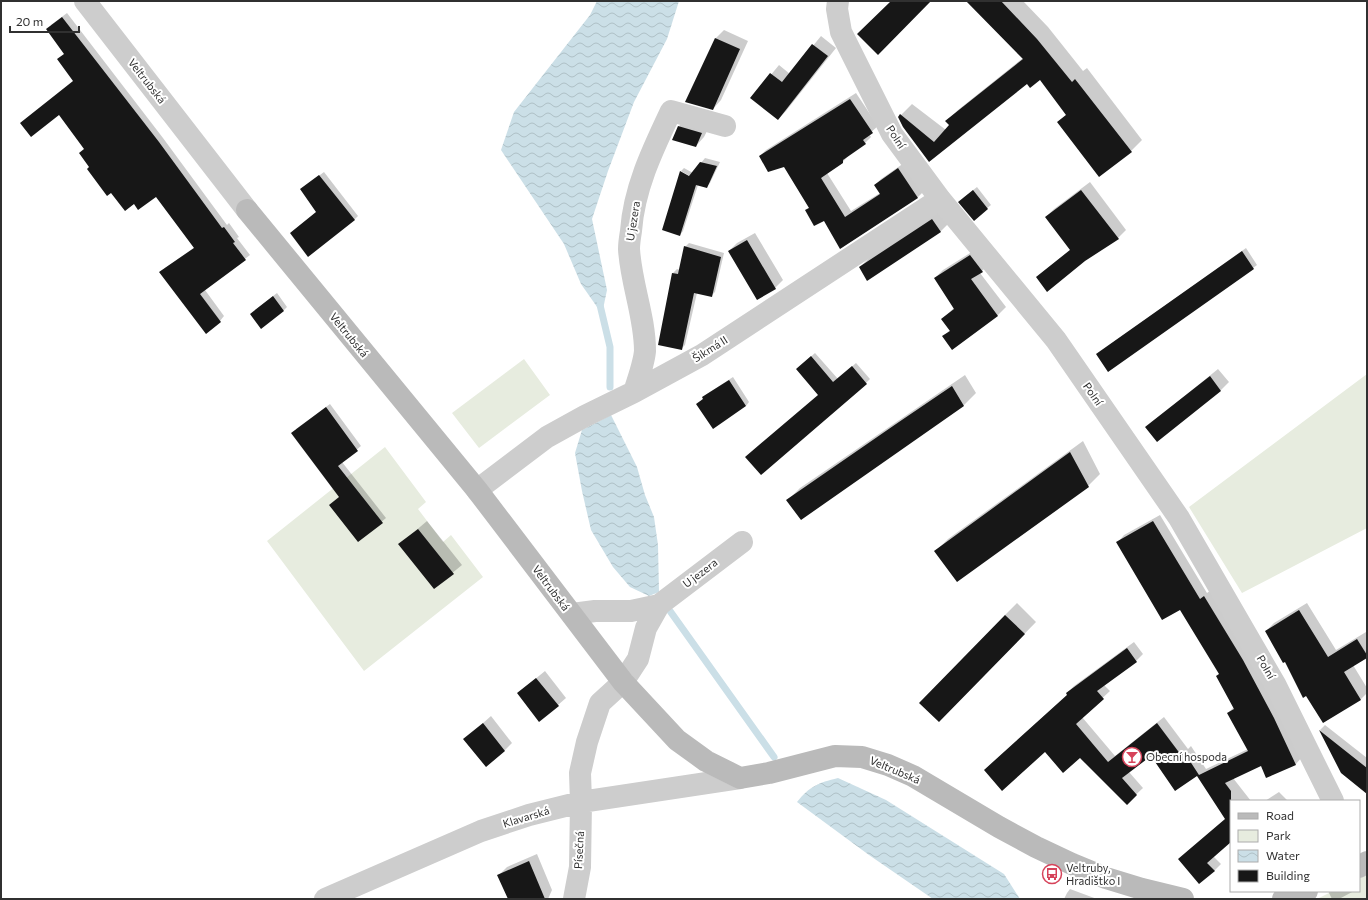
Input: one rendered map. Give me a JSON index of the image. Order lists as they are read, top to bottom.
{
  "streets": {
    "street": [
      "Veltrubská",
      "Polní",
      "U jezera",
      "Šikmá II",
      "Klavarská",
      "Písečná"
    ]
  },
  "crossings": [
    ["Veltrubská", "U jezera"],
    ["Veltrubská", "Šikmá II"],
    ["Veltrubská", "Klavarská"],
    ["Veltrubská", "Písečná"],
    ["Polní", "Šikmá II"],
    ["U jezera", "Šikmá II"],
    ["U jezera", "Písečná"],
    ["Klavarská", "Písečná"]
  ],
  "places": {
    "bar": ["Obecní hospoda"],
    "bus stop": ["Veltruby, Hradištko I"]
  },
  "legend": [
    "Road",
    "Park",
    "Water",
    "Building"
  ],
  "scale_bar": "20 m"
}
